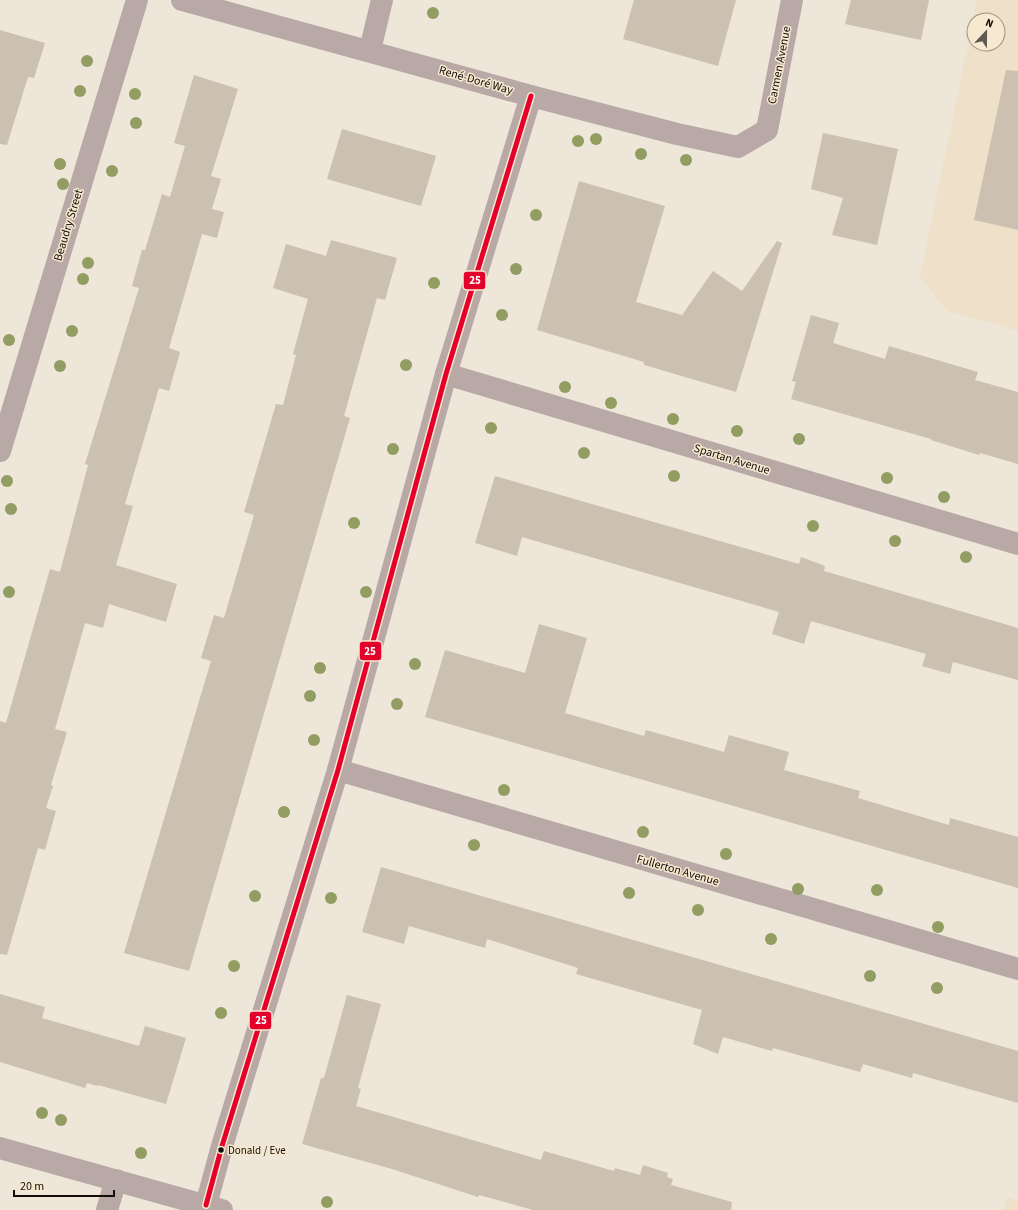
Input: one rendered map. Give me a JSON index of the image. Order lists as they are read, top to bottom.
{
  "streets": {
    "street": [
      "Carmen Avenue",
      "René-Doré Way",
      "Beaudry Street",
      "Spartan Avenue",
      "Fullerton Avenue"
    ]
  },
  "crossings": [
    ["Carmen Avenue", "René-Doré Way"]
  ],
  "places": ["Donald / Eve"],
  "lines": ["transit line 25"],
  "scale_bar": "20 m",
  "north": "top"
}
